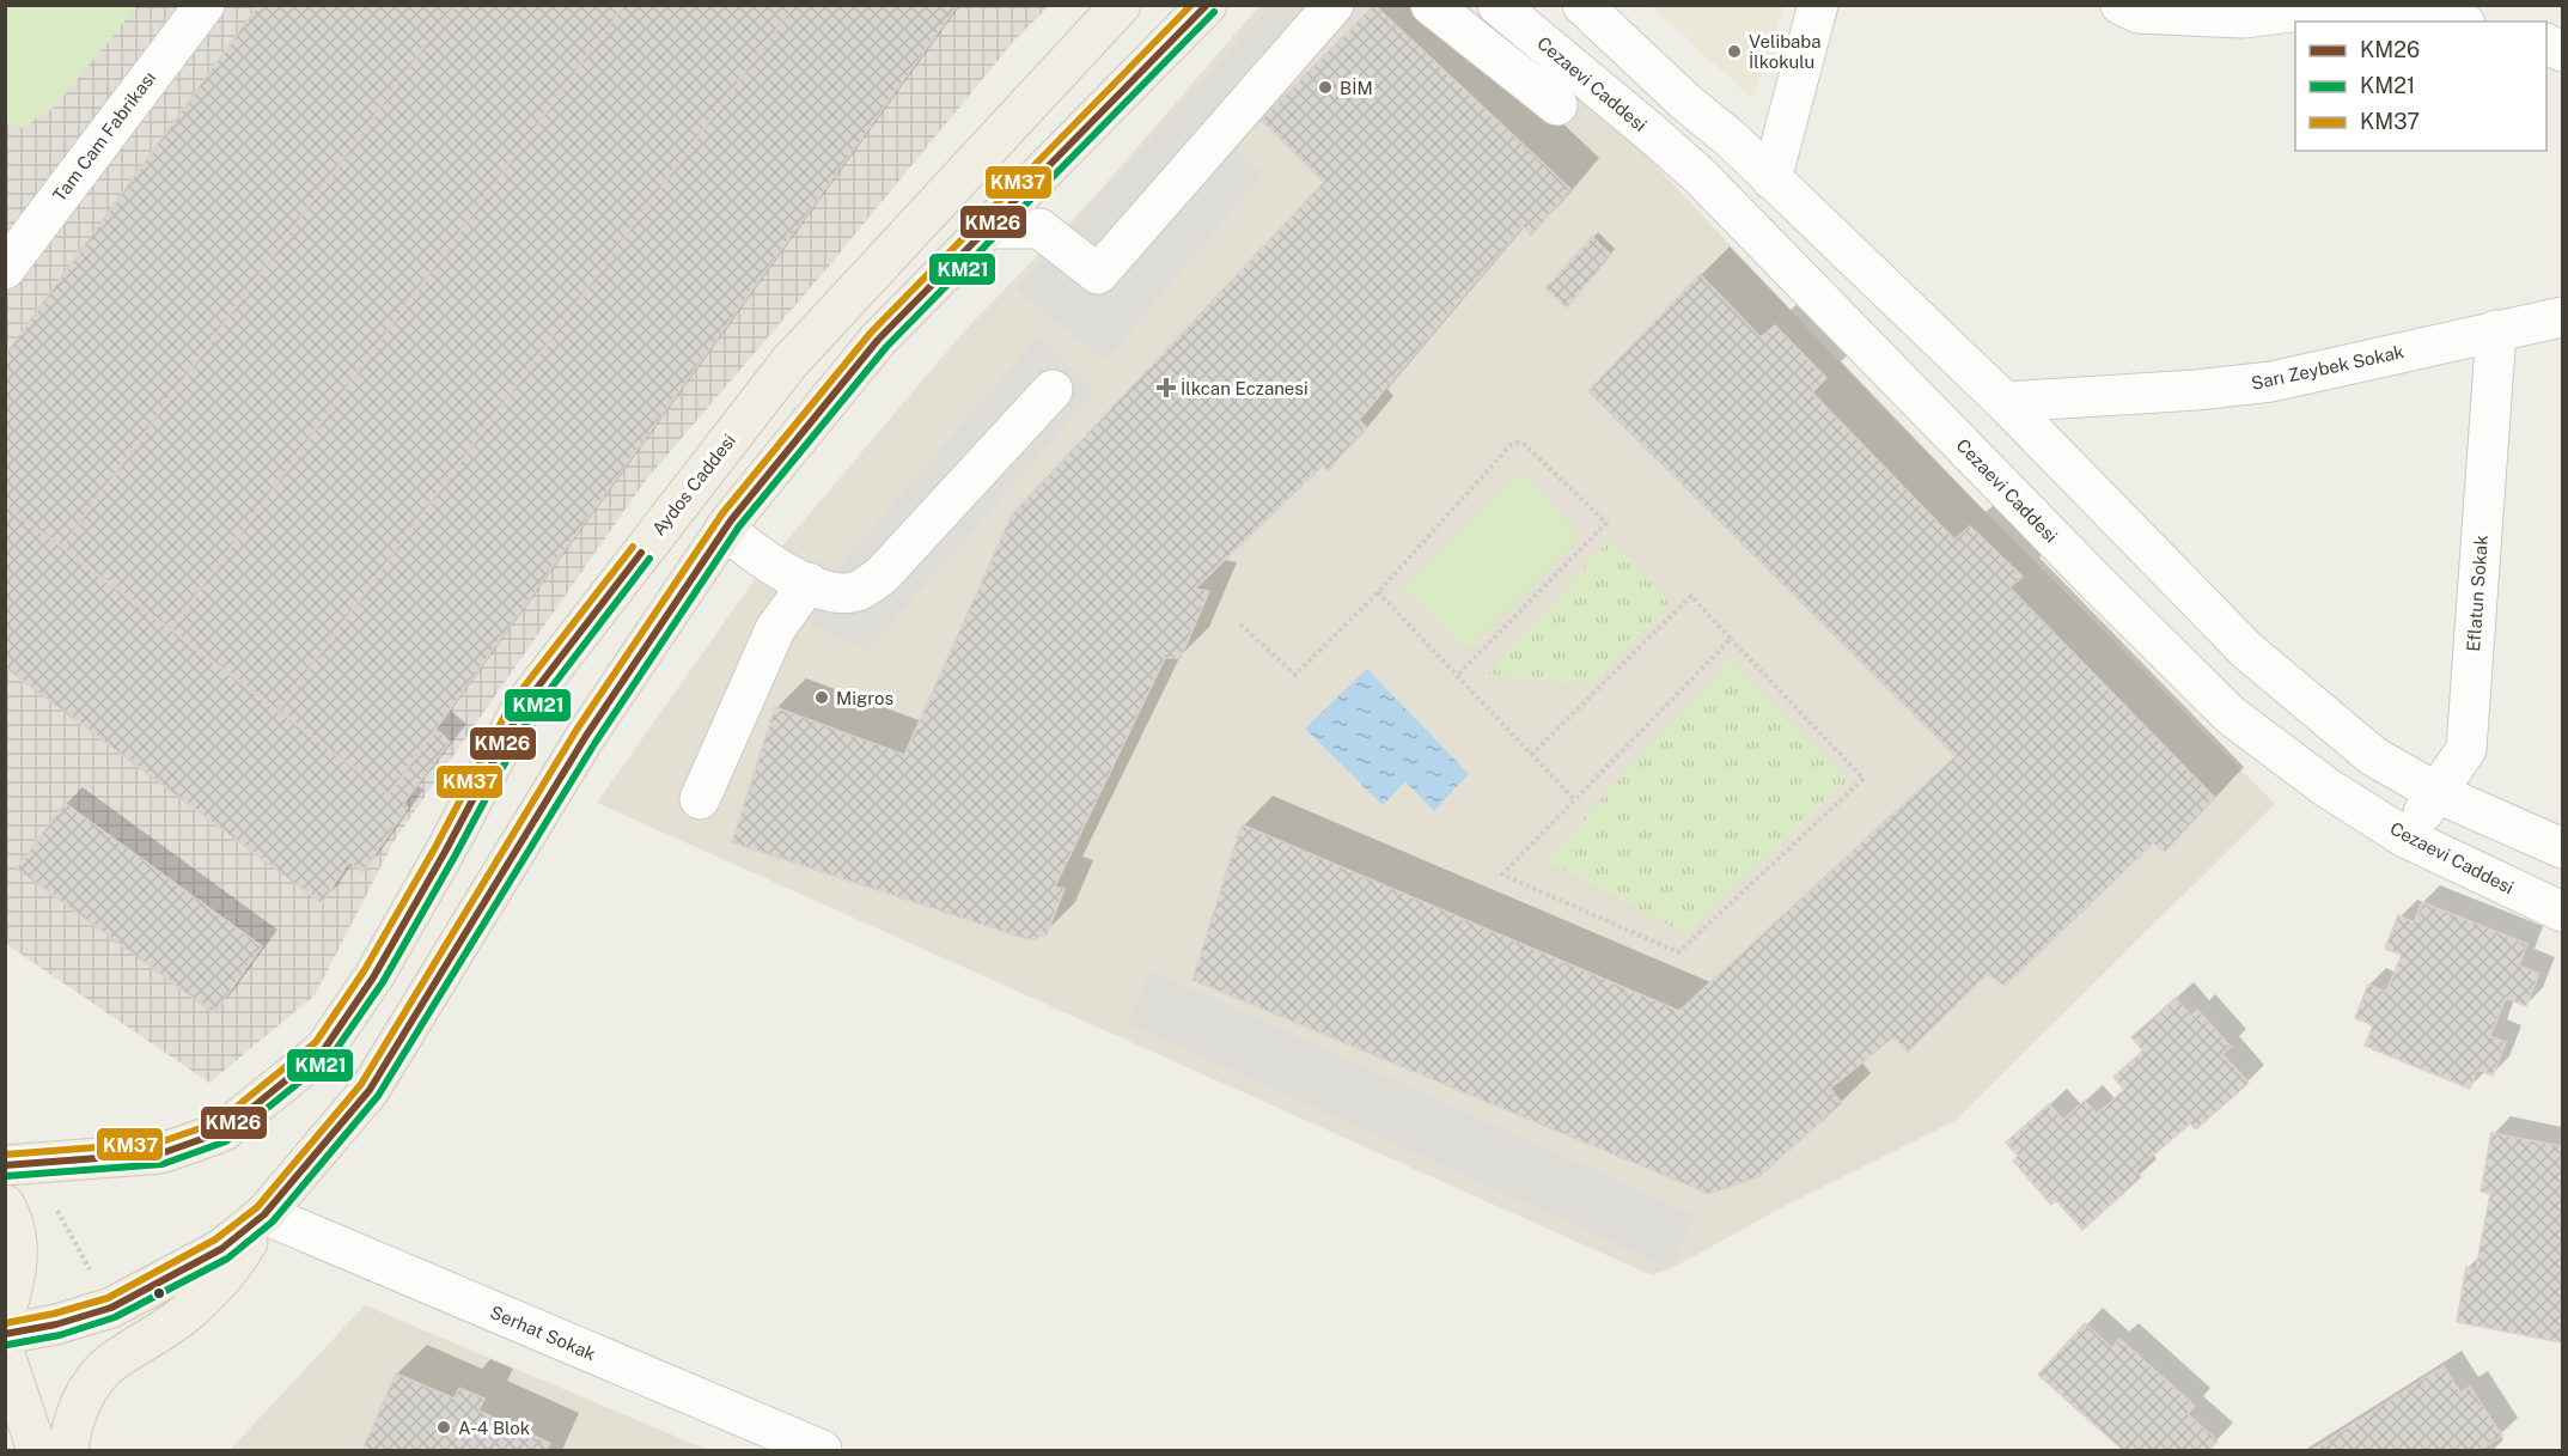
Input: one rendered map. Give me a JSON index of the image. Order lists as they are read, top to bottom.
{
  "streets": {
    "main road": ["Aydos Caddesi"],
    "street": [
      "Cezaevi Caddesi",
      "Tam Cam Fabrikası",
      "Sarı Zeybek Sokak",
      "Eflatun Sokak",
      "Serhat Sokak"
    ]
  },
  "crossings": [
    ["Cezaevi Caddesi", "Eflatun Sokak"],
    ["Sarı Zeybek Sokak", "Eflatun Sokak"]
  ],
  "places": {
    "other": [
      "Velibaba İlkokulu",
      "BİM",
      "Migros",
      "A-4 Blok"
    ],
    "health": ["İlkcan Eczanesi"]
  },
  "lines": ["transit line KM26", "transit line KM37", "transit line KM21"],
  "legend": ["KM26", "KM21", "KM37"]
}
